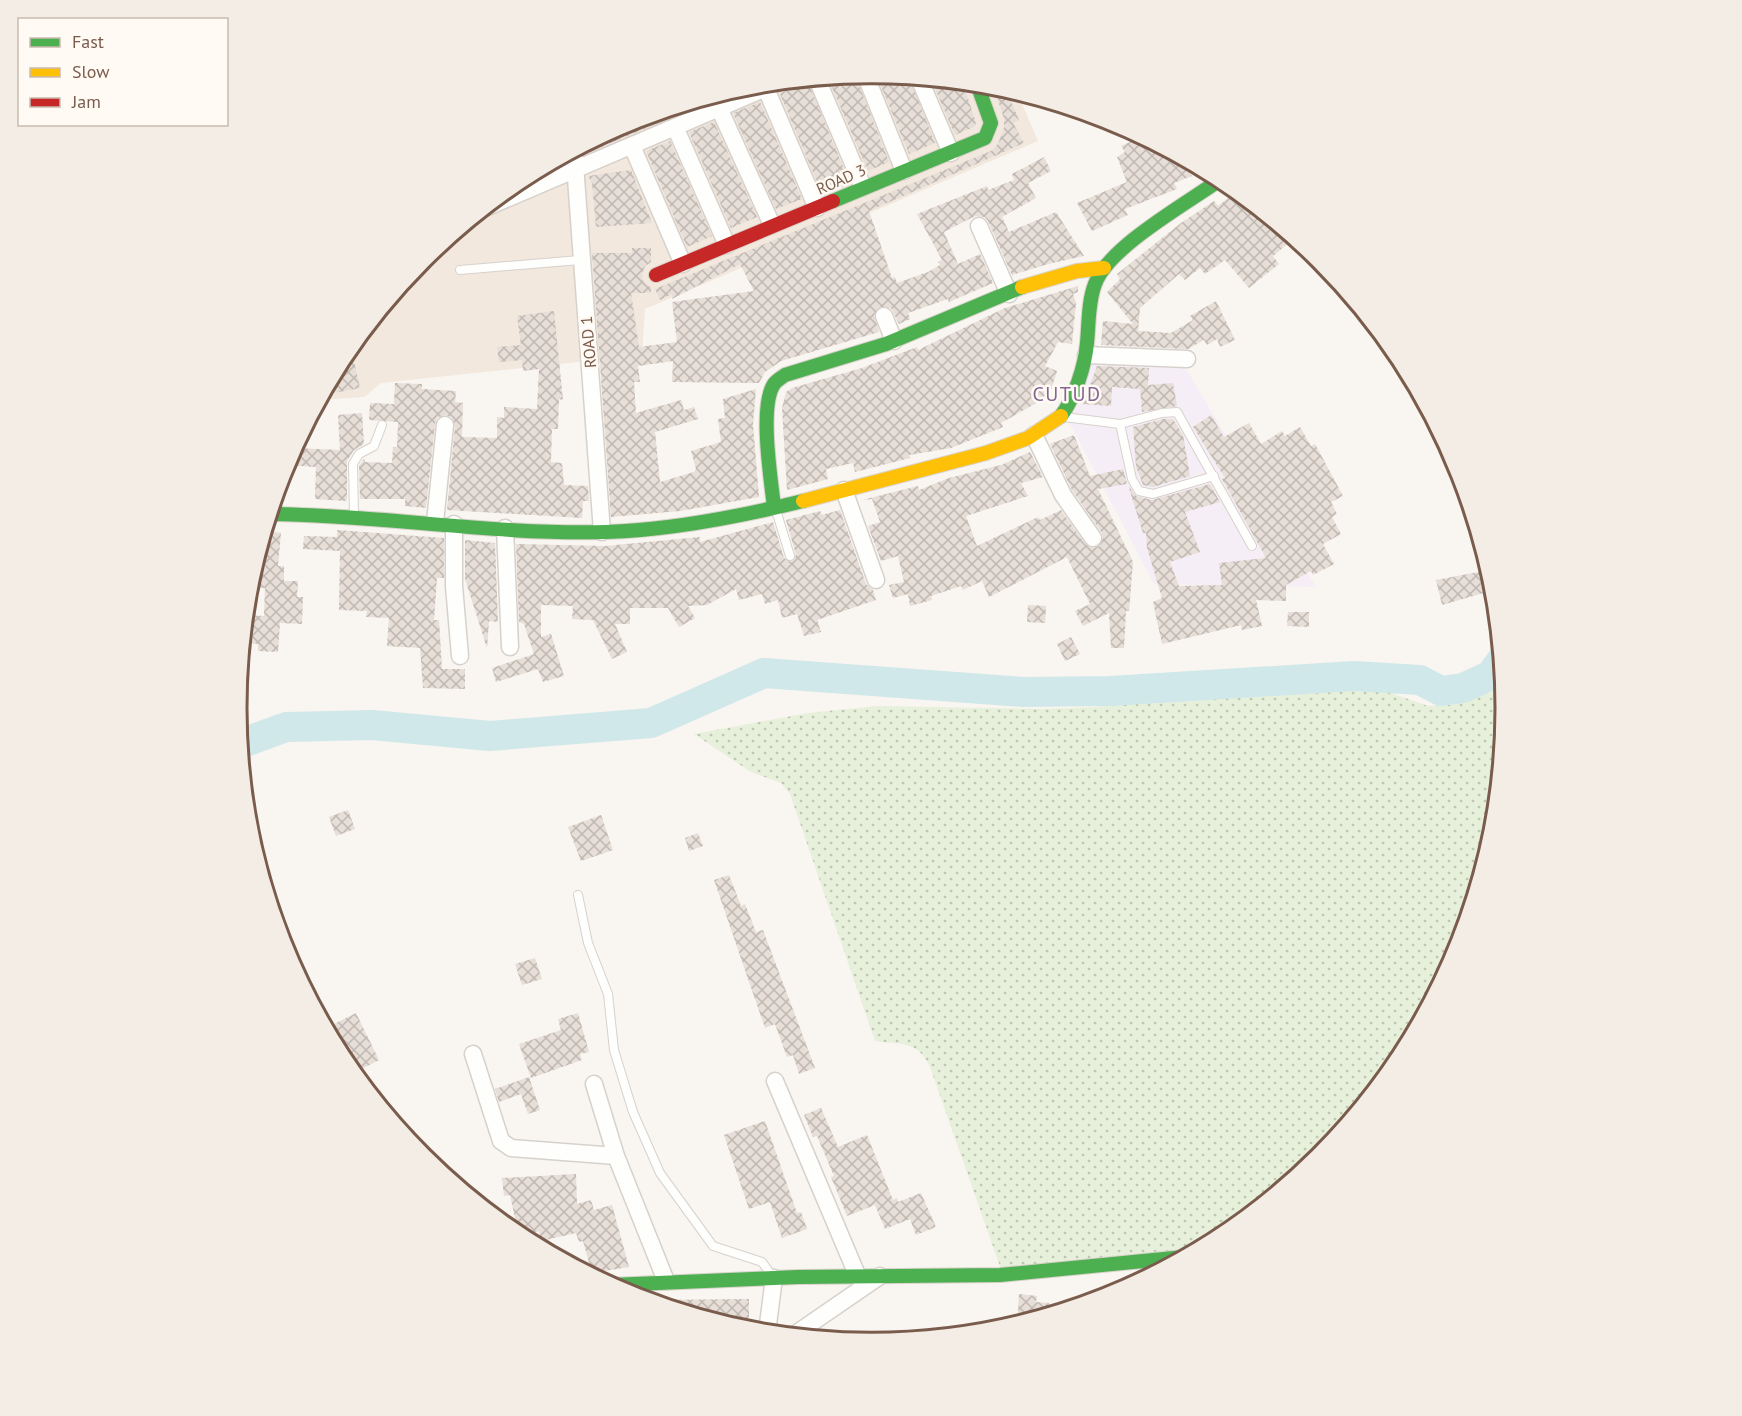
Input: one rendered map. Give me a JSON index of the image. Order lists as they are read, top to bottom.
{
  "streets": {
    "street": ["ROAD 3", "ROAD 1"]
  },
  "districts": ["CUTUD"],
  "legend": ["Fast", "Slow", "Jam"]
}
